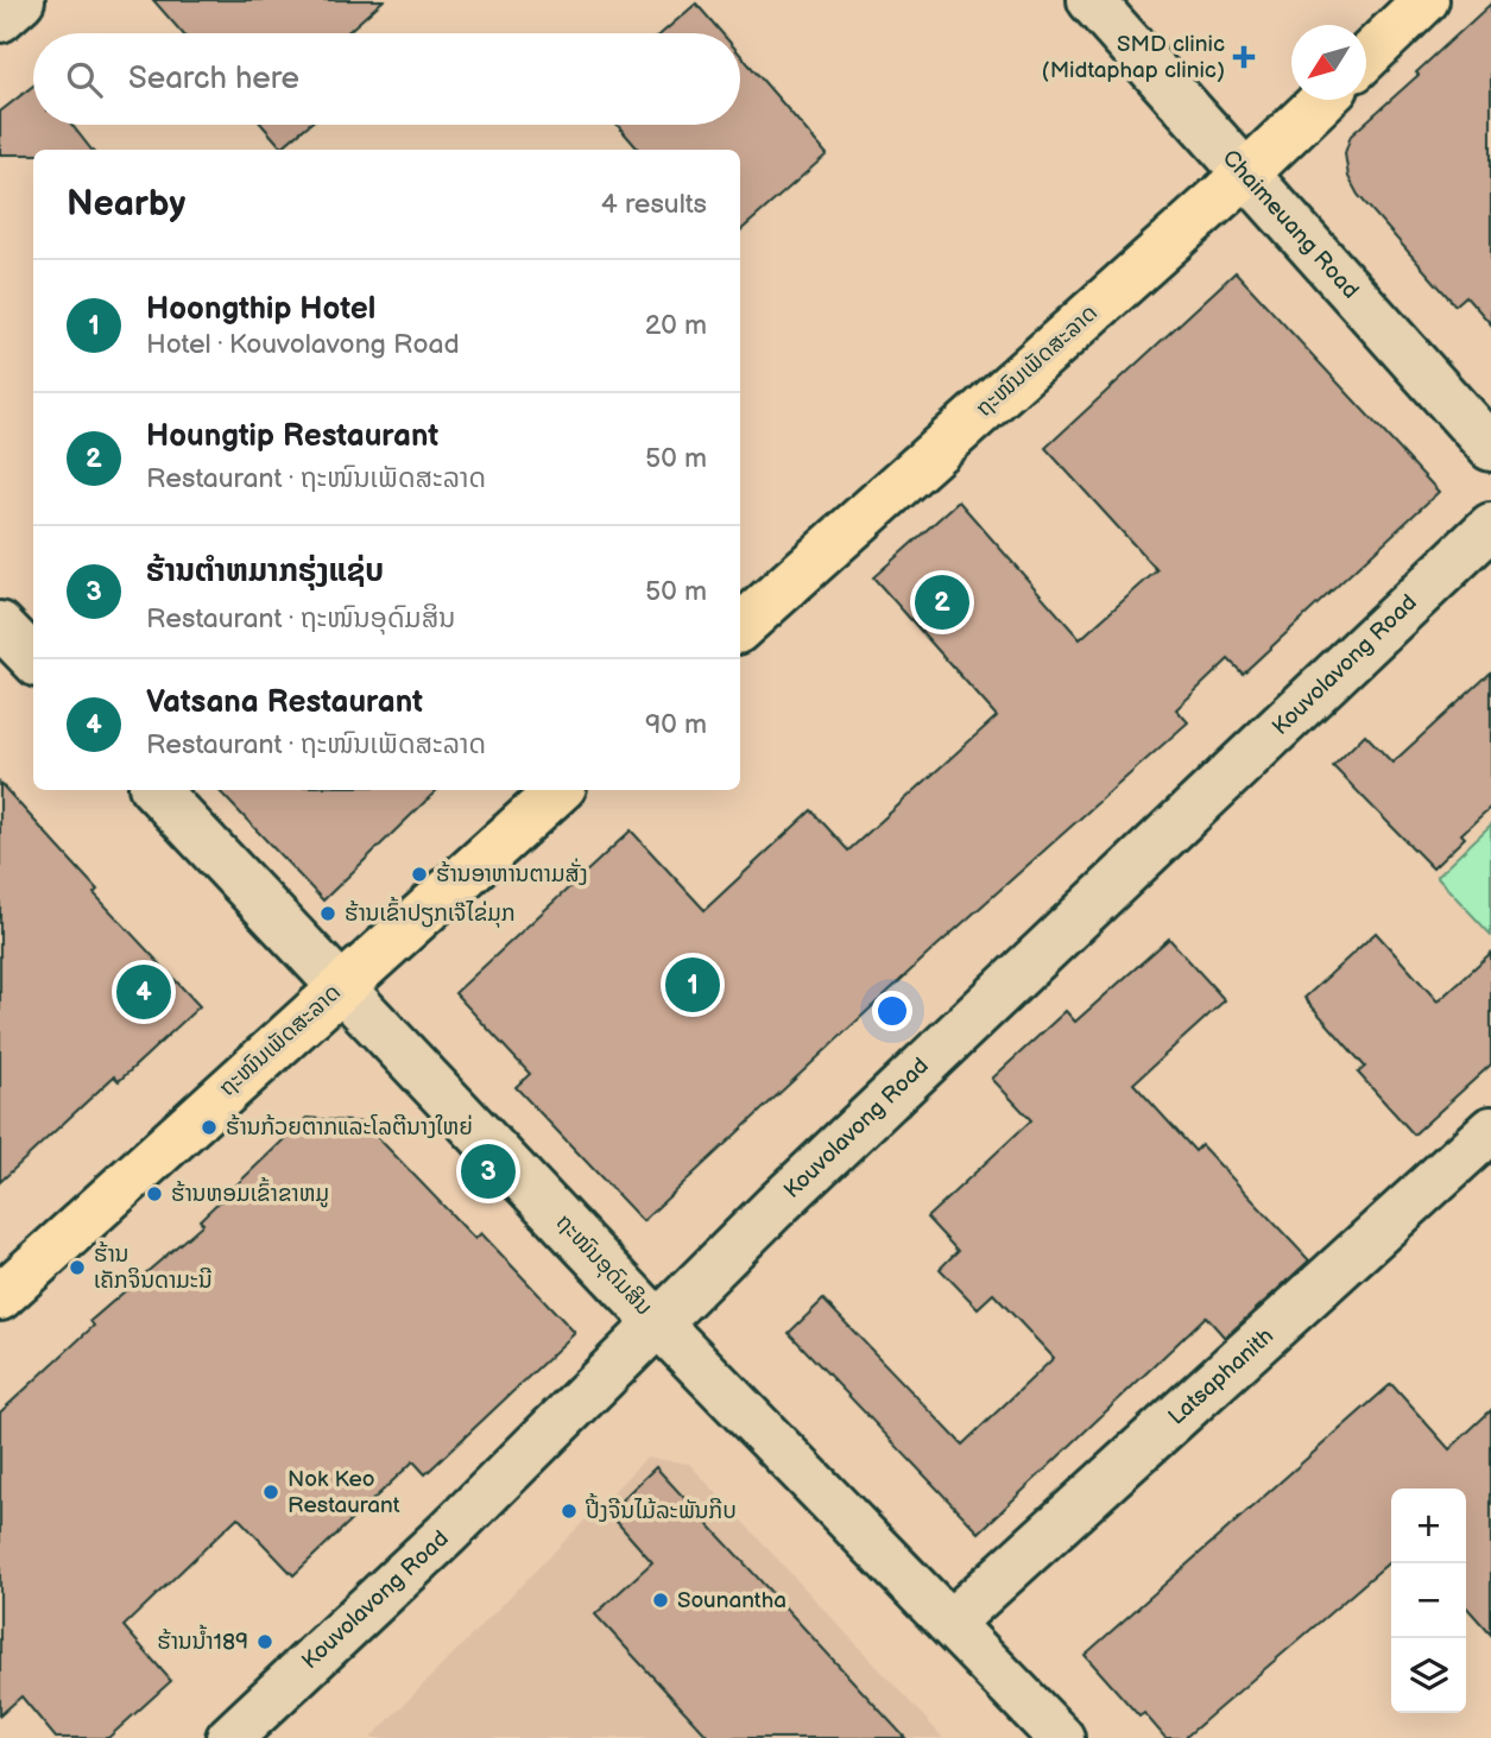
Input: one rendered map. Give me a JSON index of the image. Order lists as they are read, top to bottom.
{
  "streets": {
    "main road": ["ຖະໜົນເພັດສະລາດ"],
    "street": [
      "Chaimeuang Road",
      "Kouvolavong Road",
      "ຖະໜົນອຸດົມສິນ",
      "Latsaphanith"
    ]
  },
  "crossings": [
    ["Chaimeuang Road", "ຖະໜົນເພັດສະລາດ"],
    ["ຖະໜົນເພັດສະລາດ", "ຖະໜົນອຸດົມສິນ"],
    ["Kouvolavong Road", "ຖະໜົນອຸດົມສິນ"],
    ["ຖະໜົນອຸດົມສິນ", "Latsaphanith"]
  ],
  "places": {
    "health": ["SMD clinic (Midtaphap clinic)"],
    "other": [
      "ຮ້ານອາຫານຕາມສັ່ງ",
      "ຮ້ານເຂົ້າປຽກເຈ໊ໄຂ່ມຸກ",
      "ຮ້ານກ້ວຍຕາກແລະໂລຕີນາງໃຫຍ່",
      "ຮ້ານຫອມເຂົ້າຂາຫມູ",
      "ຮ້ານ ເຄັກຈິນດາມະນີ",
      "Nok Keo Restaurant",
      "ປີ້ງຈີນໄມ້ລະພັນກີບ",
      "Sounantha",
      "ຮ້ານນໍ້າ189"
    ]
  },
  "north": "bottom left",
  "page": {
    "search": "Search here",
    "heading": ["Nearby", "4 results"],
    "list": [
      {
        "mark": "1",
        "name": "Hoongthip Hotel",
        "note": "Hotel · Kouvolavong Road",
        "value": "20 m"
      },
      {
        "mark": "2",
        "name": "Houngtip Restaurant",
        "note": "Restaurant · ຖະໜົນເພັດສະລາດ",
        "value": "50 m"
      },
      {
        "mark": "3",
        "name": "ຮ້ານຕຳຫມາກຮຸ່ງແຊ່ບ",
        "note": "Restaurant · ຖະໜົນອຸດົມສິນ",
        "value": "50 m"
      },
      {
        "mark": "4",
        "name": "Vatsana Restaurant",
        "note": "Restaurant · ຖະໜົນເພັດສະລາດ",
        "value": "90 m"
      }
    ],
    "pins": [
      "2",
      "1",
      "4",
      "3"
    ],
    "map_buttons": ["+", "−"]
  }
}
